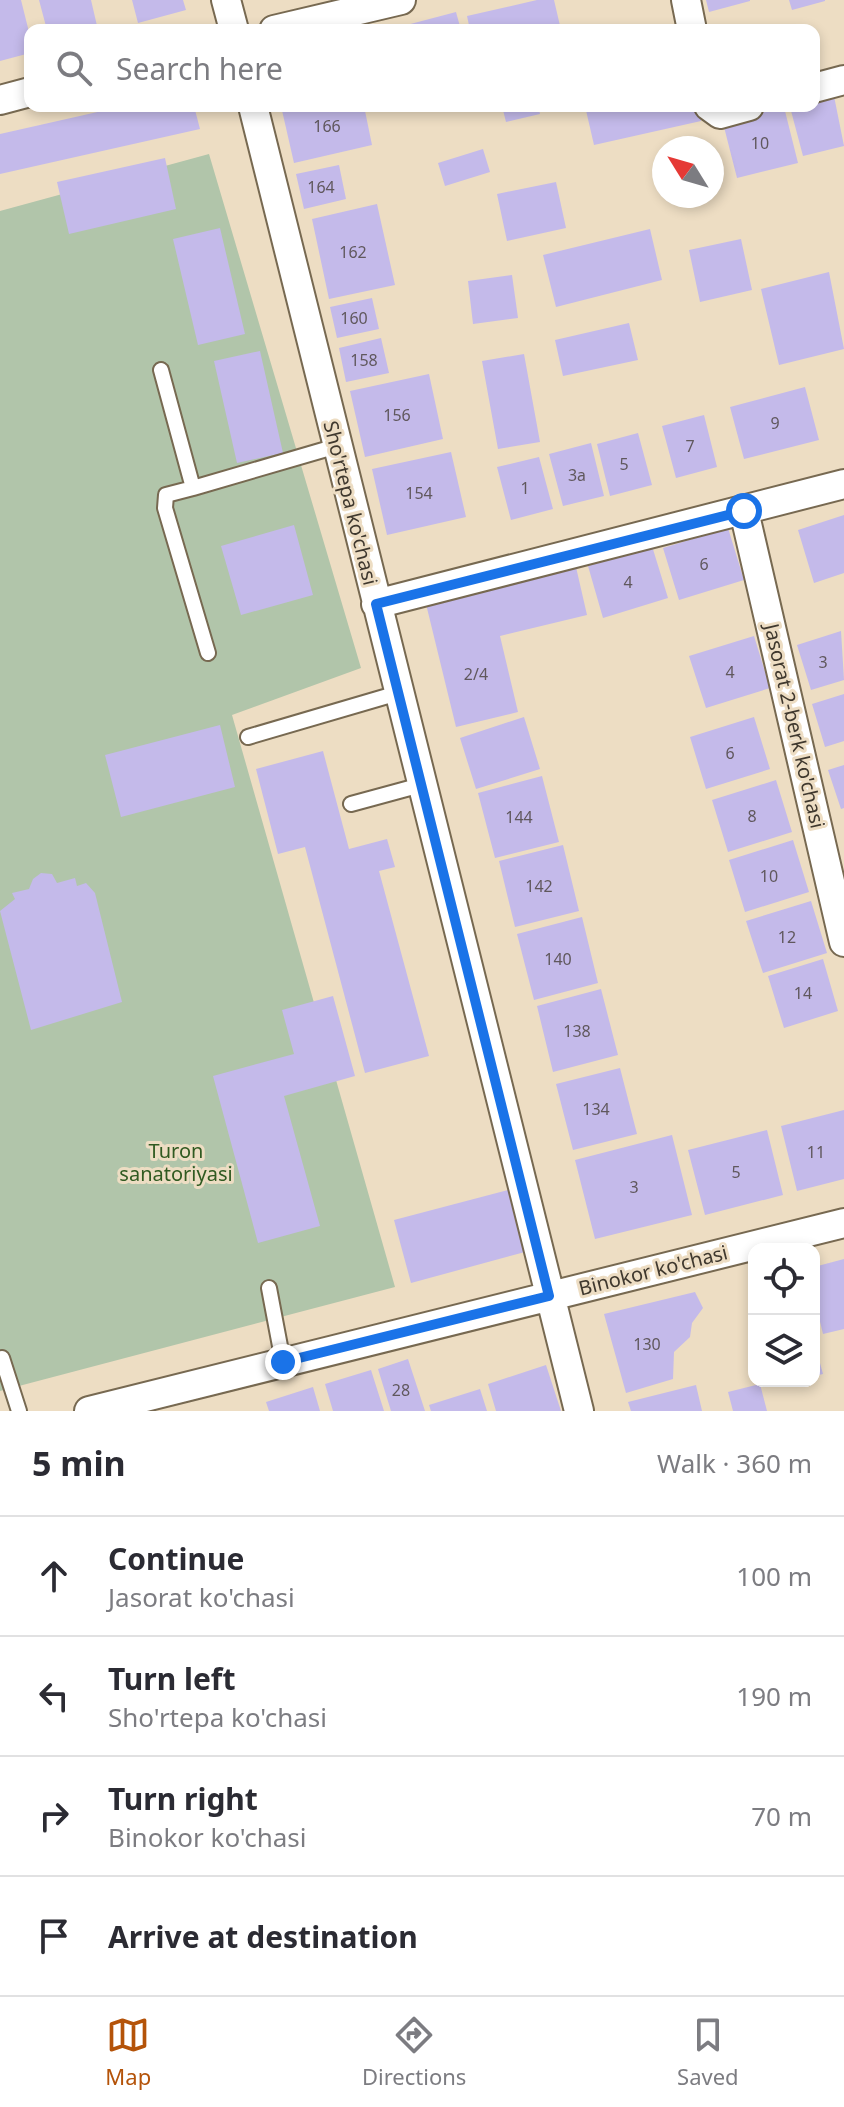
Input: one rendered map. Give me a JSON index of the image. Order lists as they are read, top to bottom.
{
  "streets": {
    "street": ["Sho'rtepa ko'chasi", "Jasorat 2-berk ko'chasi", "Binokor ko'chasi"]
  },
  "crossings": [
    ["Sho'rtepa ko'chasi", "Binokor ko'chasi"]
  ],
  "parks": ["Turon sanatoriyasi"],
  "house_numbers": [
    "166",
    "10",
    "164",
    "162",
    "160",
    "158",
    "156",
    "9",
    "7",
    "5",
    "3а",
    "1",
    "154",
    "6",
    "4",
    "3",
    "4",
    "2/4",
    "6",
    "8",
    "144",
    "10",
    "142",
    "12",
    "140",
    "14",
    "138",
    "134",
    "11",
    "5",
    "3",
    "130",
    "28"
  ],
  "north": "top left",
  "page": {
    "search": "Search here",
    "heading": ["5 min", "Walk · 360 m"],
    "list": [
      ["Continue", "Jasorat ko'chasi", "100 m"],
      ["Turn left", "Sho'rtepa ko'chasi", "190 m"],
      ["Turn right", "Binokor ko'chasi", "70 m"],
      "Arrive at destination"
    ],
    "nav": ["Map", "Directions", "Saved"]
  }
}
